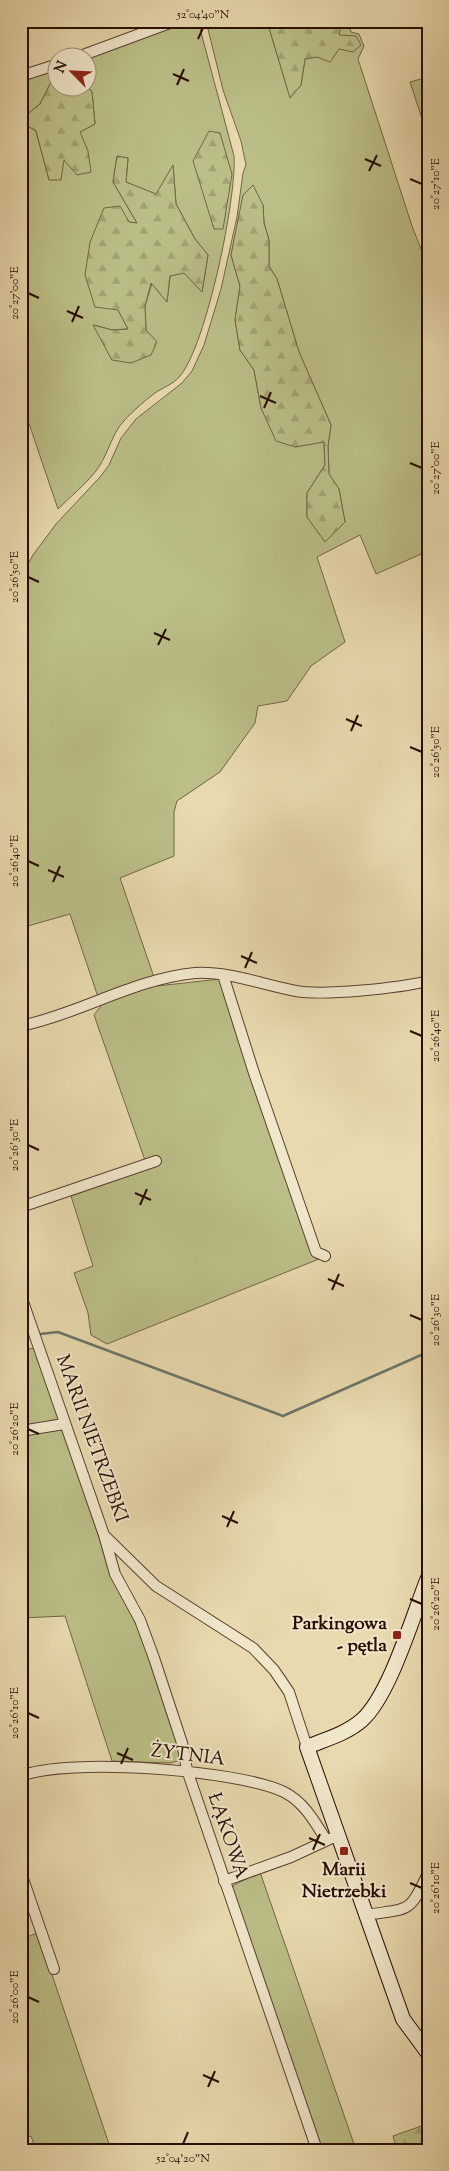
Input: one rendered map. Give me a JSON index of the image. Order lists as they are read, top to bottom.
{
  "streets": {
    "street": ["MARII NIETRZEBKI", "ŻYTNIA", "ŁĄKOWA"]
  },
  "crossings": [
    ["MARII NIETRZEBKI", "ŻYTNIA"],
    ["MARII NIETRZEBKI", "ŁĄKOWA"],
    ["ŻYTNIA", "ŁĄKOWA"]
  ],
  "places": {
    "transit": ["Parkingowa - pętla", "Marii Nietrzebki"]
  },
  "north": "top left",
  "coordinates": [
    "52°04'40\"N",
    "20°27'10\"E",
    "20°27'00\"E",
    "20°26'50\"E",
    "20°26'40\"E",
    "20°26'30\"E",
    "20°26'20\"E",
    "20°26'10\"E",
    "20°26'00\"E",
    "52°04'20\"N"
  ]
}
